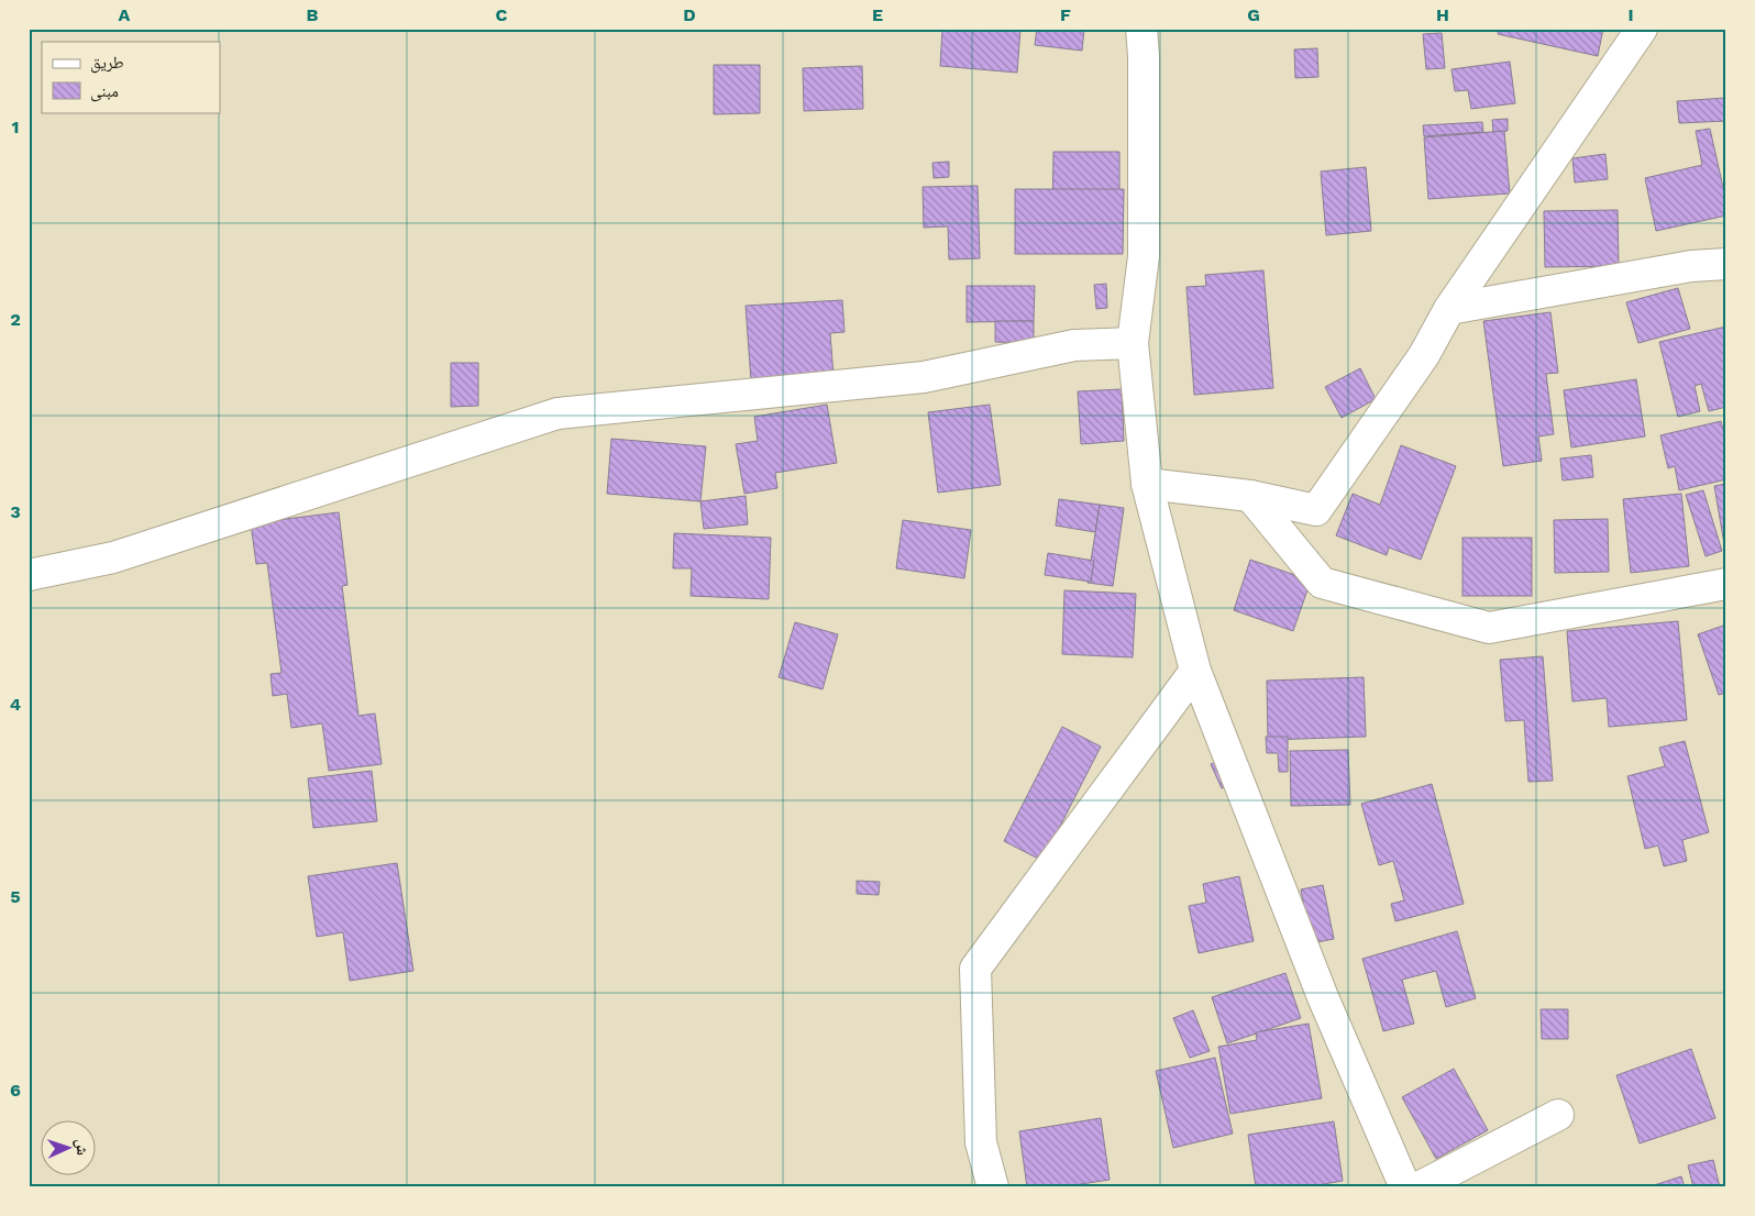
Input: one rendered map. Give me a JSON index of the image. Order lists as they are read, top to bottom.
{
  "legend": ["طريق", "مبنى"],
  "north": "right",
  "grid": {
    "columns": [
      "A",
      "B",
      "C",
      "D",
      "E",
      "F",
      "G",
      "H",
      "I"
    ],
    "rows": [
      "1",
      "2",
      "3",
      "4",
      "5",
      "6"
    ]
  }
}
